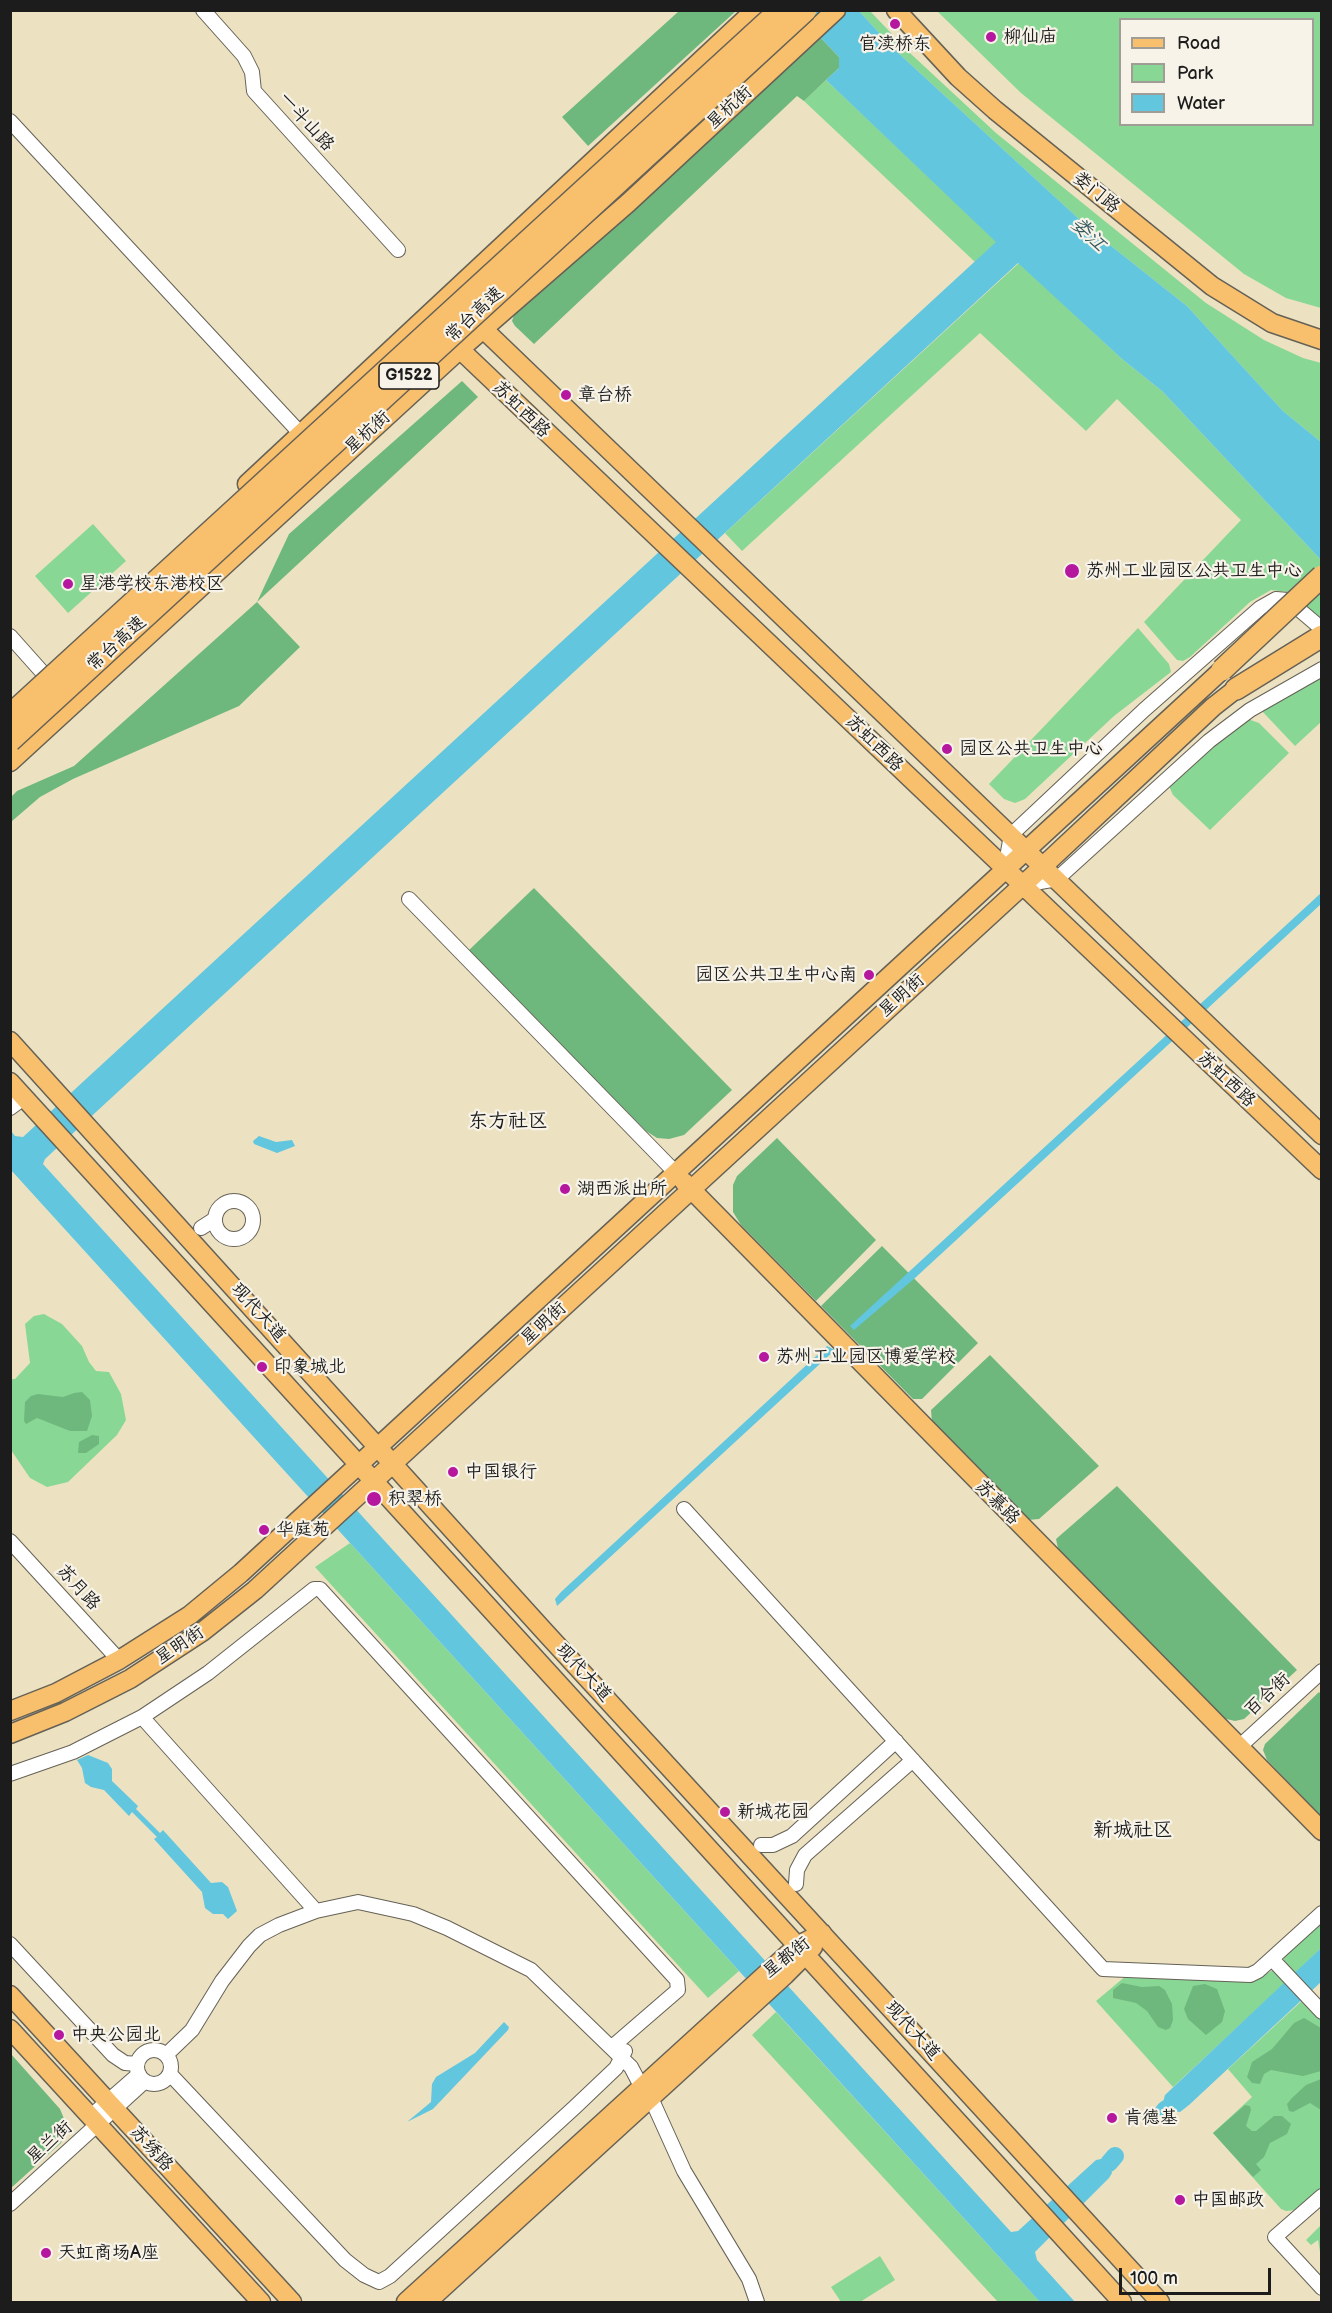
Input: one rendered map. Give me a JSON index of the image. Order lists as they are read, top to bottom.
{
  "streets": {
    "highway": ["常台高速", "G1522"],
    "main road": [
      "星杭街",
      "娄门路",
      "苏虹西路",
      "星明街",
      "现代大道",
      "苏慕路",
      "星都街",
      "苏绣路"
    ],
    "street": [
      "一斗山路",
      "苏月路",
      "百合街",
      "星兰街"
    ]
  },
  "crossings": [
    ["星杭街", "苏虹西路"],
    ["苏虹西路", "星明街"],
    ["星明街", "现代大道"],
    ["星明街", "苏慕路"],
    ["星明街", "苏月路"],
    ["现代大道", "星都街"],
    ["苏慕路", "百合街"],
    ["星兰街", "苏绣路"]
  ],
  "districts": ["东方社区", "新城社区"],
  "water": ["娄江"],
  "places": [
    "官渎桥东",
    "柳仙庙",
    "章台桥",
    "苏州工业园区公共卫生中心",
    "星港学校东港校区",
    "园区公共卫生中心",
    "园区公共卫生中心南",
    "湖西派出所",
    "苏州工业园区博爱学校",
    "印象城北",
    "中国银行",
    "积翠桥",
    "华庭苑",
    "新城花园",
    "中央公园北",
    "肯德基",
    "中国邮政",
    "天虹商场A座"
  ],
  "legend": ["Road", "Park", "Water"],
  "scale_bar": "100 m"
}
